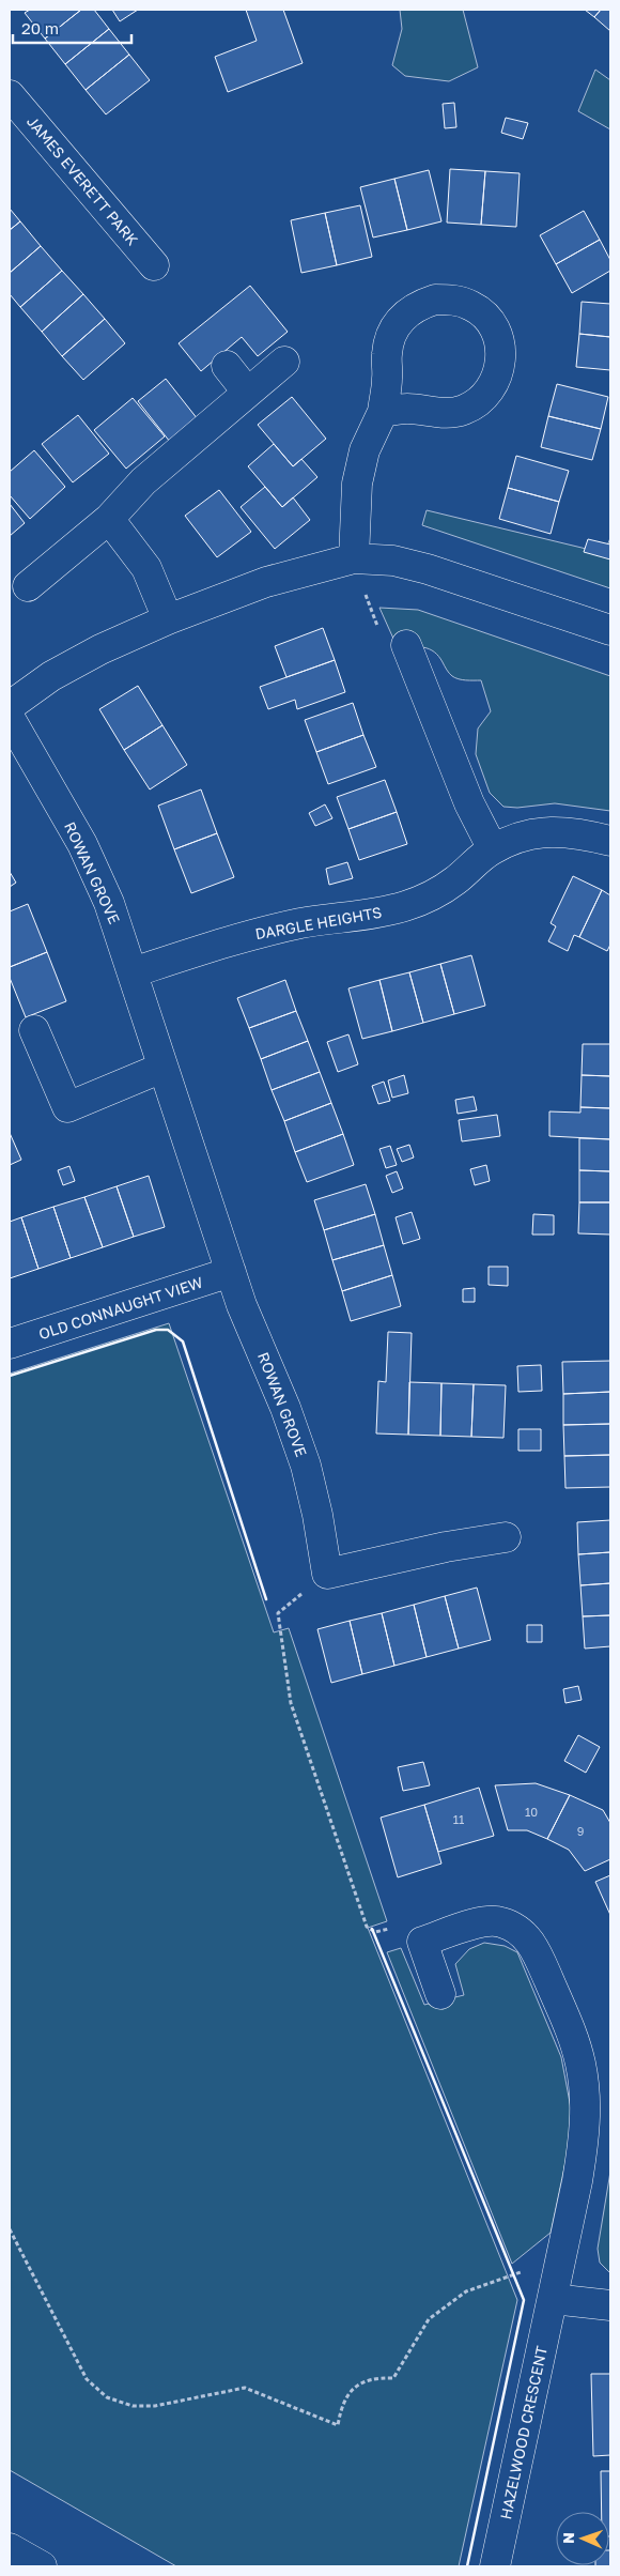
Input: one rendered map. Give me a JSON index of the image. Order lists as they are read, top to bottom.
{
  "streets": {
    "main road": [
      "JAMES EVERETT PARK",
      "ROWAN GROVE",
      "DARGLE HEIGHTS",
      "OLD CONNAUGHT VIEW",
      "HAZELWOOD CRESCENT"
    ]
  },
  "crossings": [
    ["ROWAN GROVE", "DARGLE HEIGHTS"],
    ["ROWAN GROVE", "OLD CONNAUGHT VIEW"]
  ],
  "house_numbers": ["10", "11", "9"],
  "scale_bar": "20 m",
  "north": "left"
}
